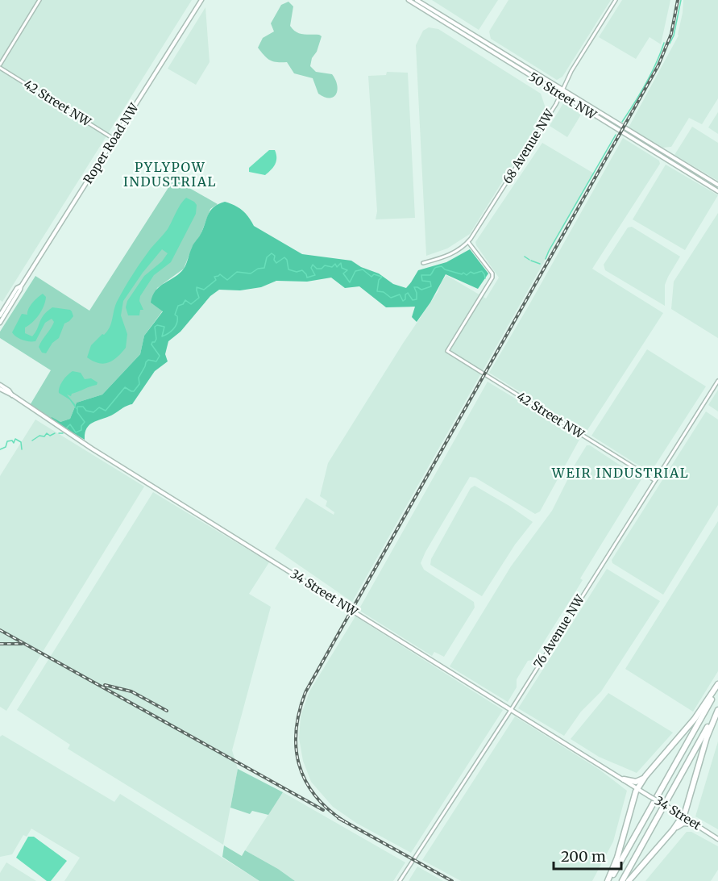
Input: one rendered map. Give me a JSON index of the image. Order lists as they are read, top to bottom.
{
  "streets": {
    "main road": [
      "50 Street NW",
      "Roper Road NW",
      "34 Street NW",
      "34 Street"
    ],
    "street": ["42 Street NW", "68 Avenue NW", "76 Avenue NW"]
  },
  "crossings": [
    ["50 Street NW", "68 Avenue NW"],
    ["42 Street NW", "Roper Road NW"],
    ["42 Street NW", "68 Avenue NW"],
    ["42 Street NW", "76 Avenue NW"],
    ["34 Street NW", "76 Avenue NW"],
    ["34 Street NW", "34 Street"]
  ],
  "districts": ["PYLYPOW INDUSTRIAL", "WEIR INDUSTRIAL"],
  "scale_bar": "200 m"
}
